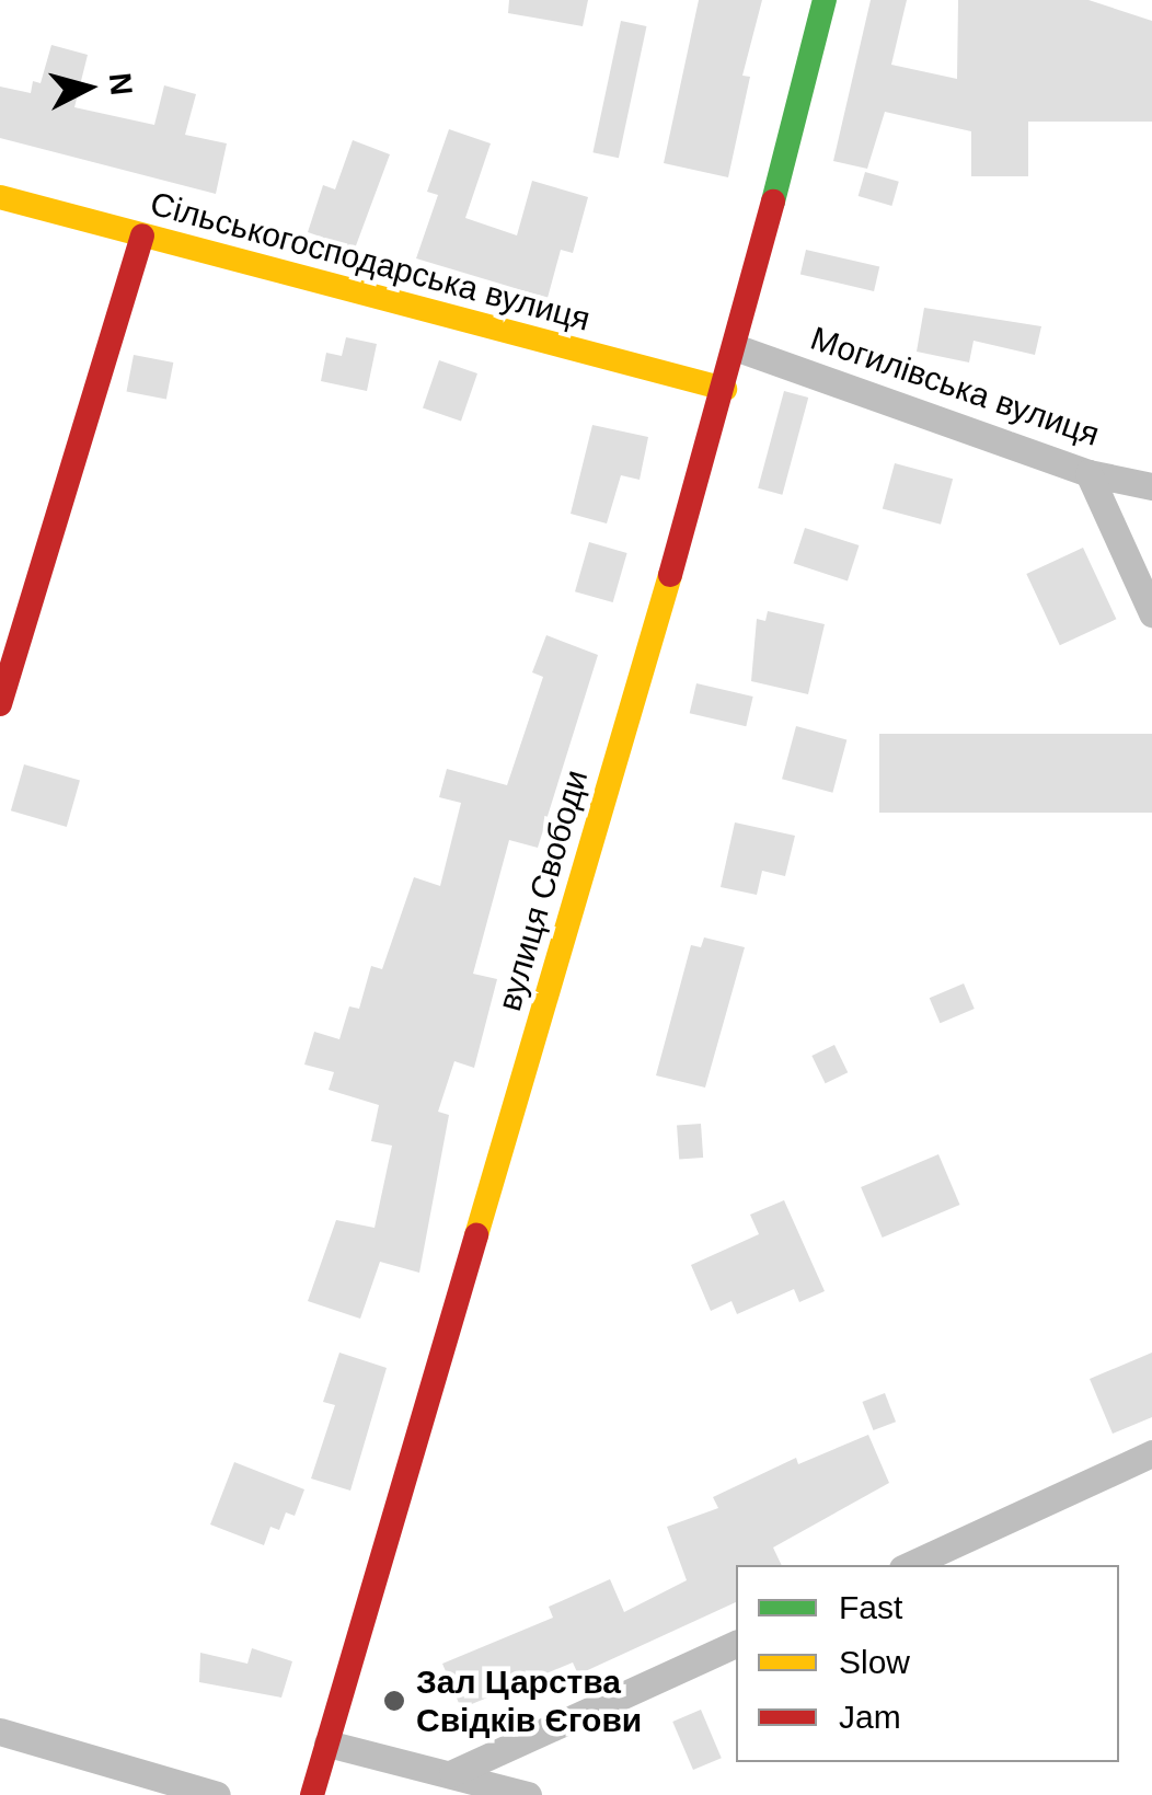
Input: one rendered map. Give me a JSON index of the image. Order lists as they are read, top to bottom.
{
  "streets": {
    "street": ["Сільськогосподарська вулиця", "Могилівська вулиця", "вулиця Свободи"]
  },
  "crossings": [
    ["Сільськогосподарська вулиця", "вулиця Свободи"],
    ["Могилівська вулиця", "вулиця Свободи"]
  ],
  "places": ["Зал Царства Свідків Єгови"],
  "legend": ["Fast", "Slow", "Jam"],
  "north": "right"
}
